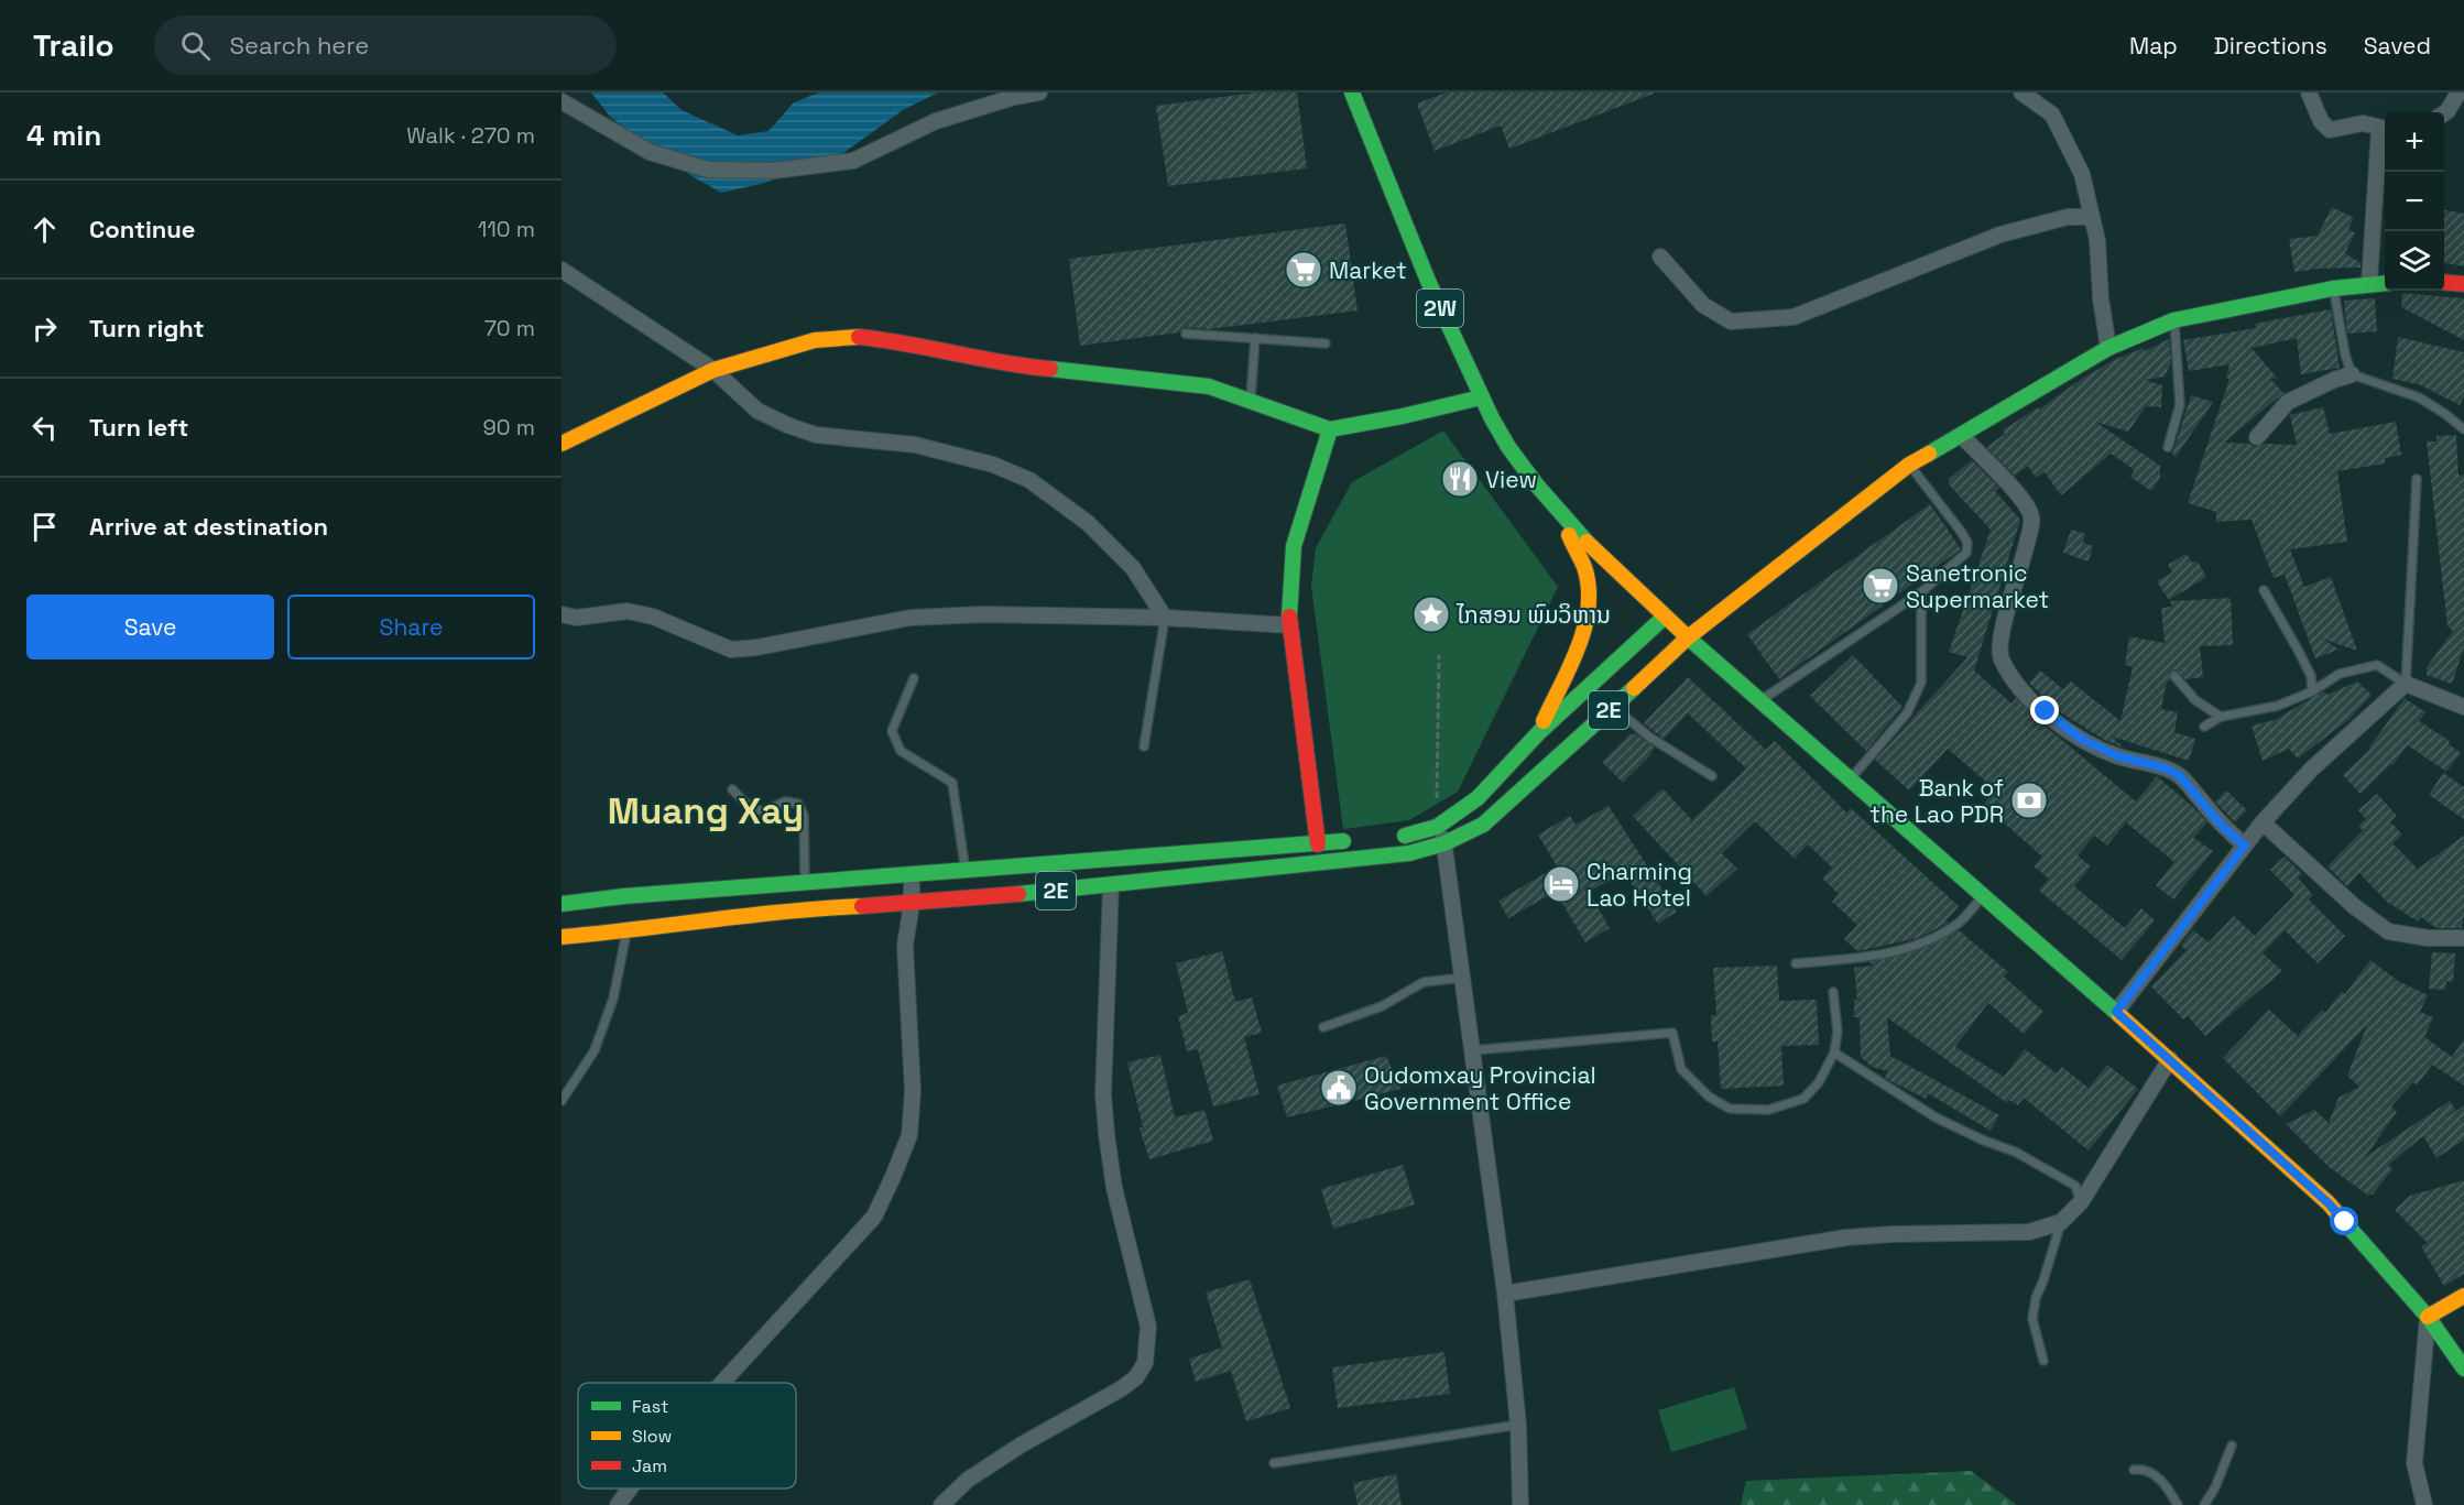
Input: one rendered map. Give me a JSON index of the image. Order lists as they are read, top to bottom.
{
  "streets": {
    "main road": ["2W", "2E"]
  },
  "crossings": [
    ["2W", "2E"]
  ],
  "districts": ["Muang Xay"],
  "places": {
    "supermarket": ["Market", "Sanetronic Supermarket"],
    "restaurant": ["View"],
    "place": ["ໄກສອນ ພົມວິຫານ"],
    "bank": ["Bank of the Lao PDR"],
    "hotel": ["Charming Lao Hotel"],
    "public building": ["Oudomxay Provincial Government Office"]
  },
  "legend": ["Fast", "Slow", "Jam"],
  "page": {
    "header": "Trailo",
    "search": "Search here",
    "nav": ["Map", "Directions", "Saved"],
    "heading": ["4 min", "Walk · 270 m"],
    "map_buttons": ["+", "−"],
    "list": [
      ["Continue", "110 m"],
      ["Turn right", "70 m"],
      ["Turn left", "90 m"],
      "Arrive at destination"
    ],
    "buttons": ["Save", "Share"]
  }
}
